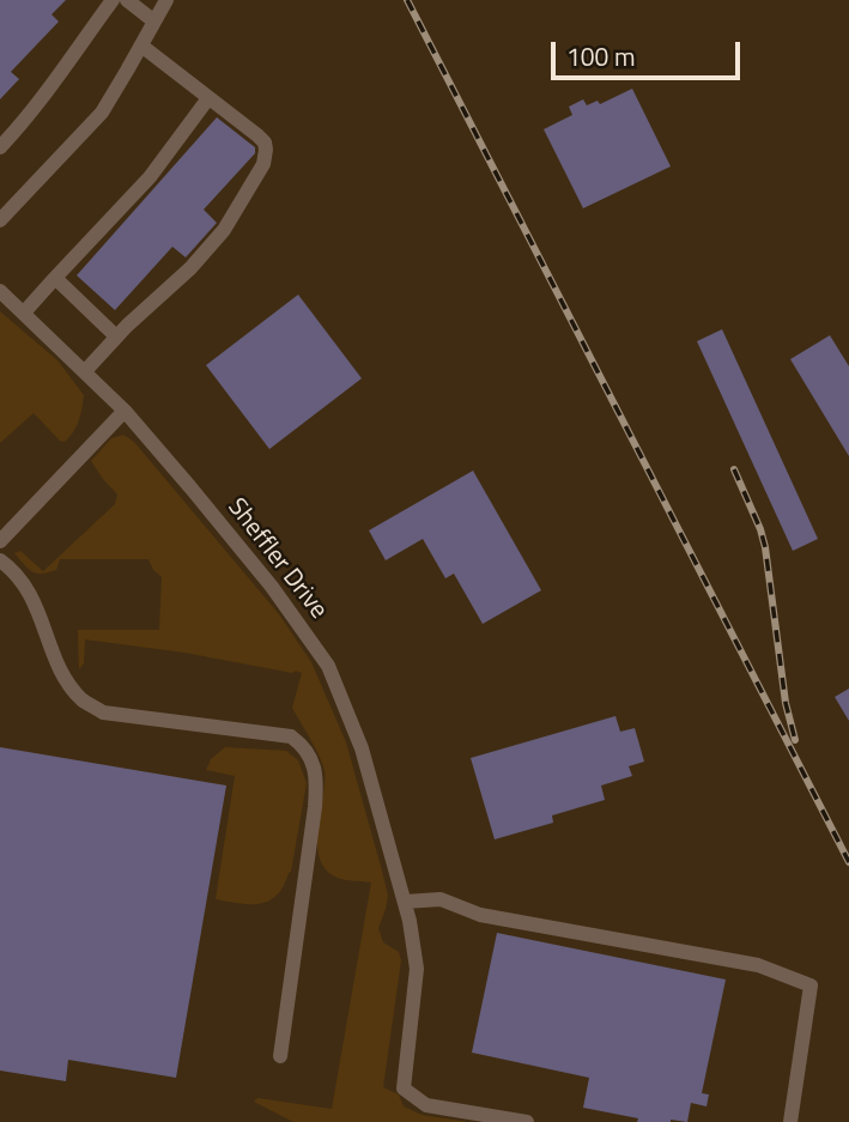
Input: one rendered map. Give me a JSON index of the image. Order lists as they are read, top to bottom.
{
  "streets": {
    "street": ["Sheffler Drive"]
  },
  "scale_bar": "100 m"
}
